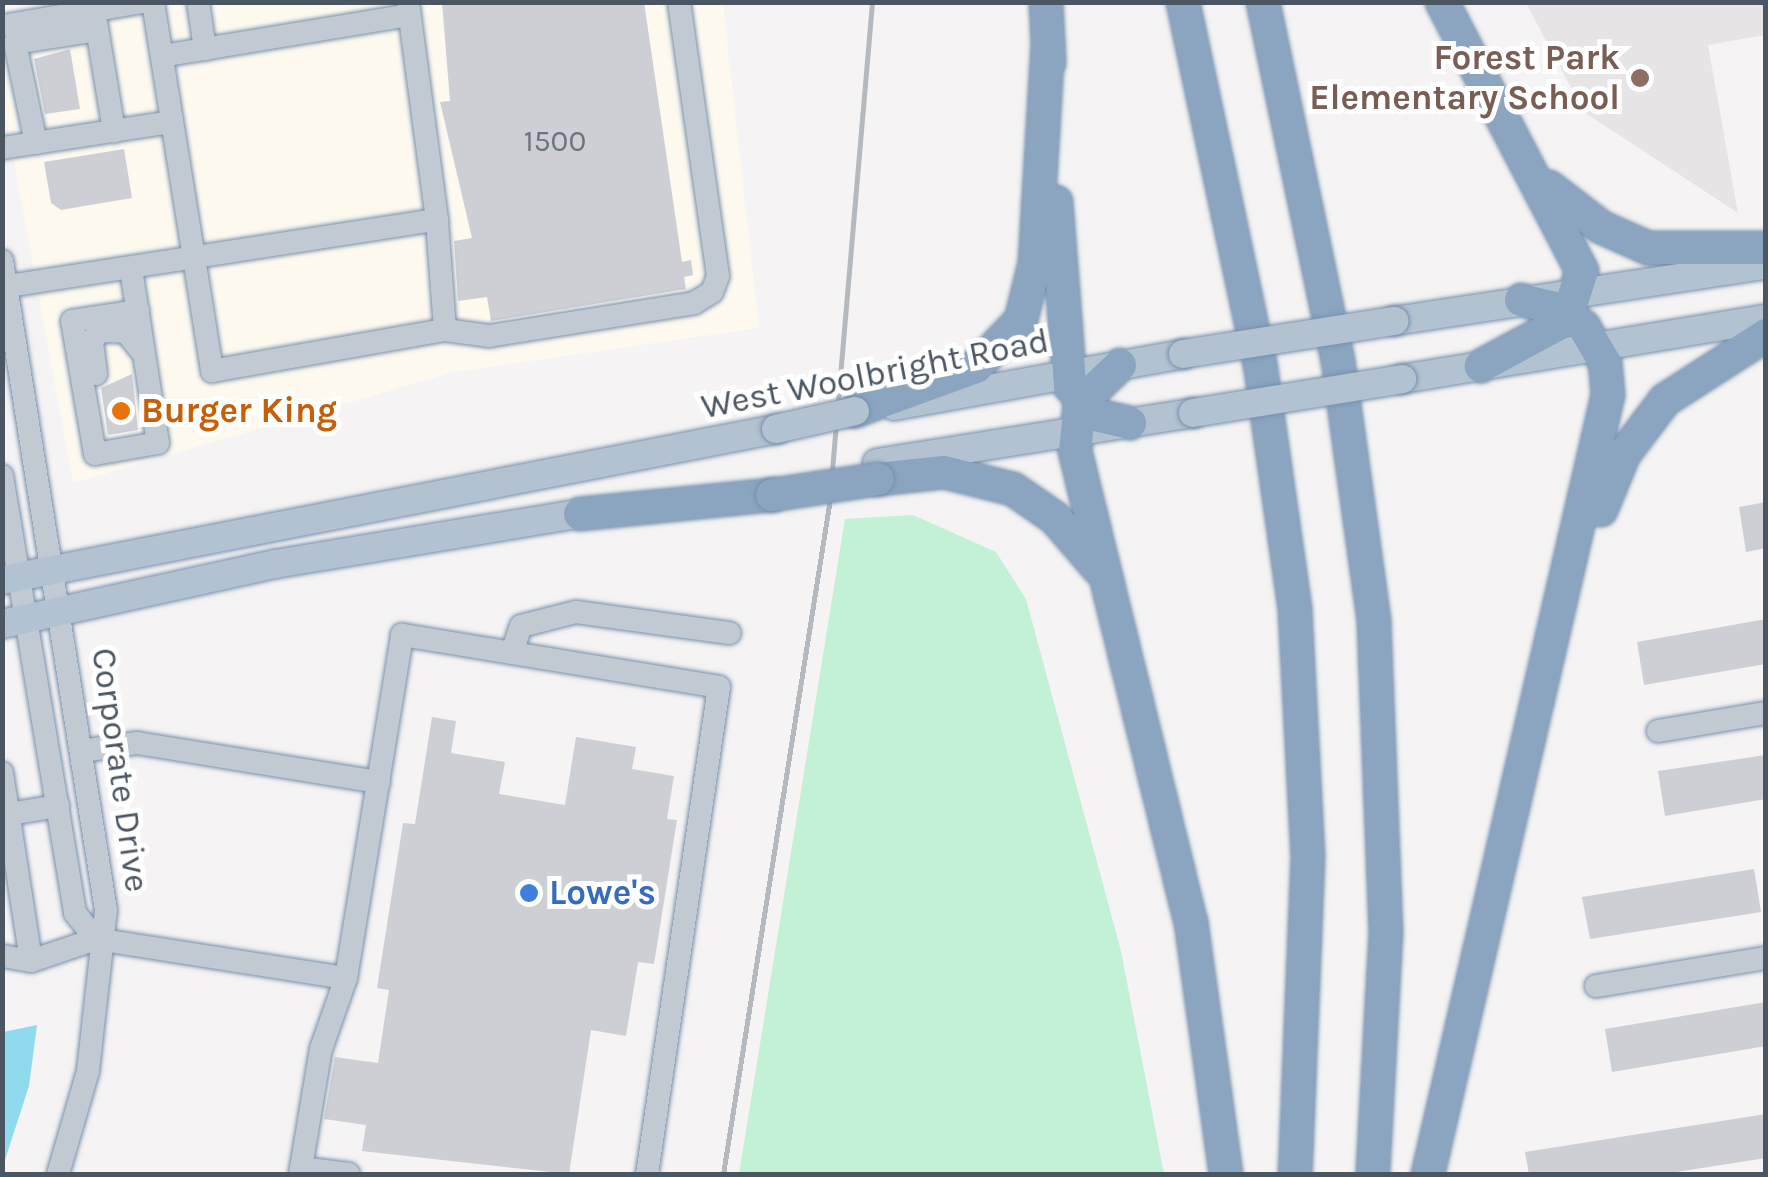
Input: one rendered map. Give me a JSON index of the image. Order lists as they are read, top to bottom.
{
  "streets": {
    "main road": ["West Woolbright Road"],
    "street": ["Corporate Drive"]
  },
  "crossings": [
    ["West Woolbright Road", "Corporate Drive"]
  ],
  "places": ["Forest Park Elementary School", "Burger King", "Lowe's"],
  "house_numbers": ["1500"]
}
